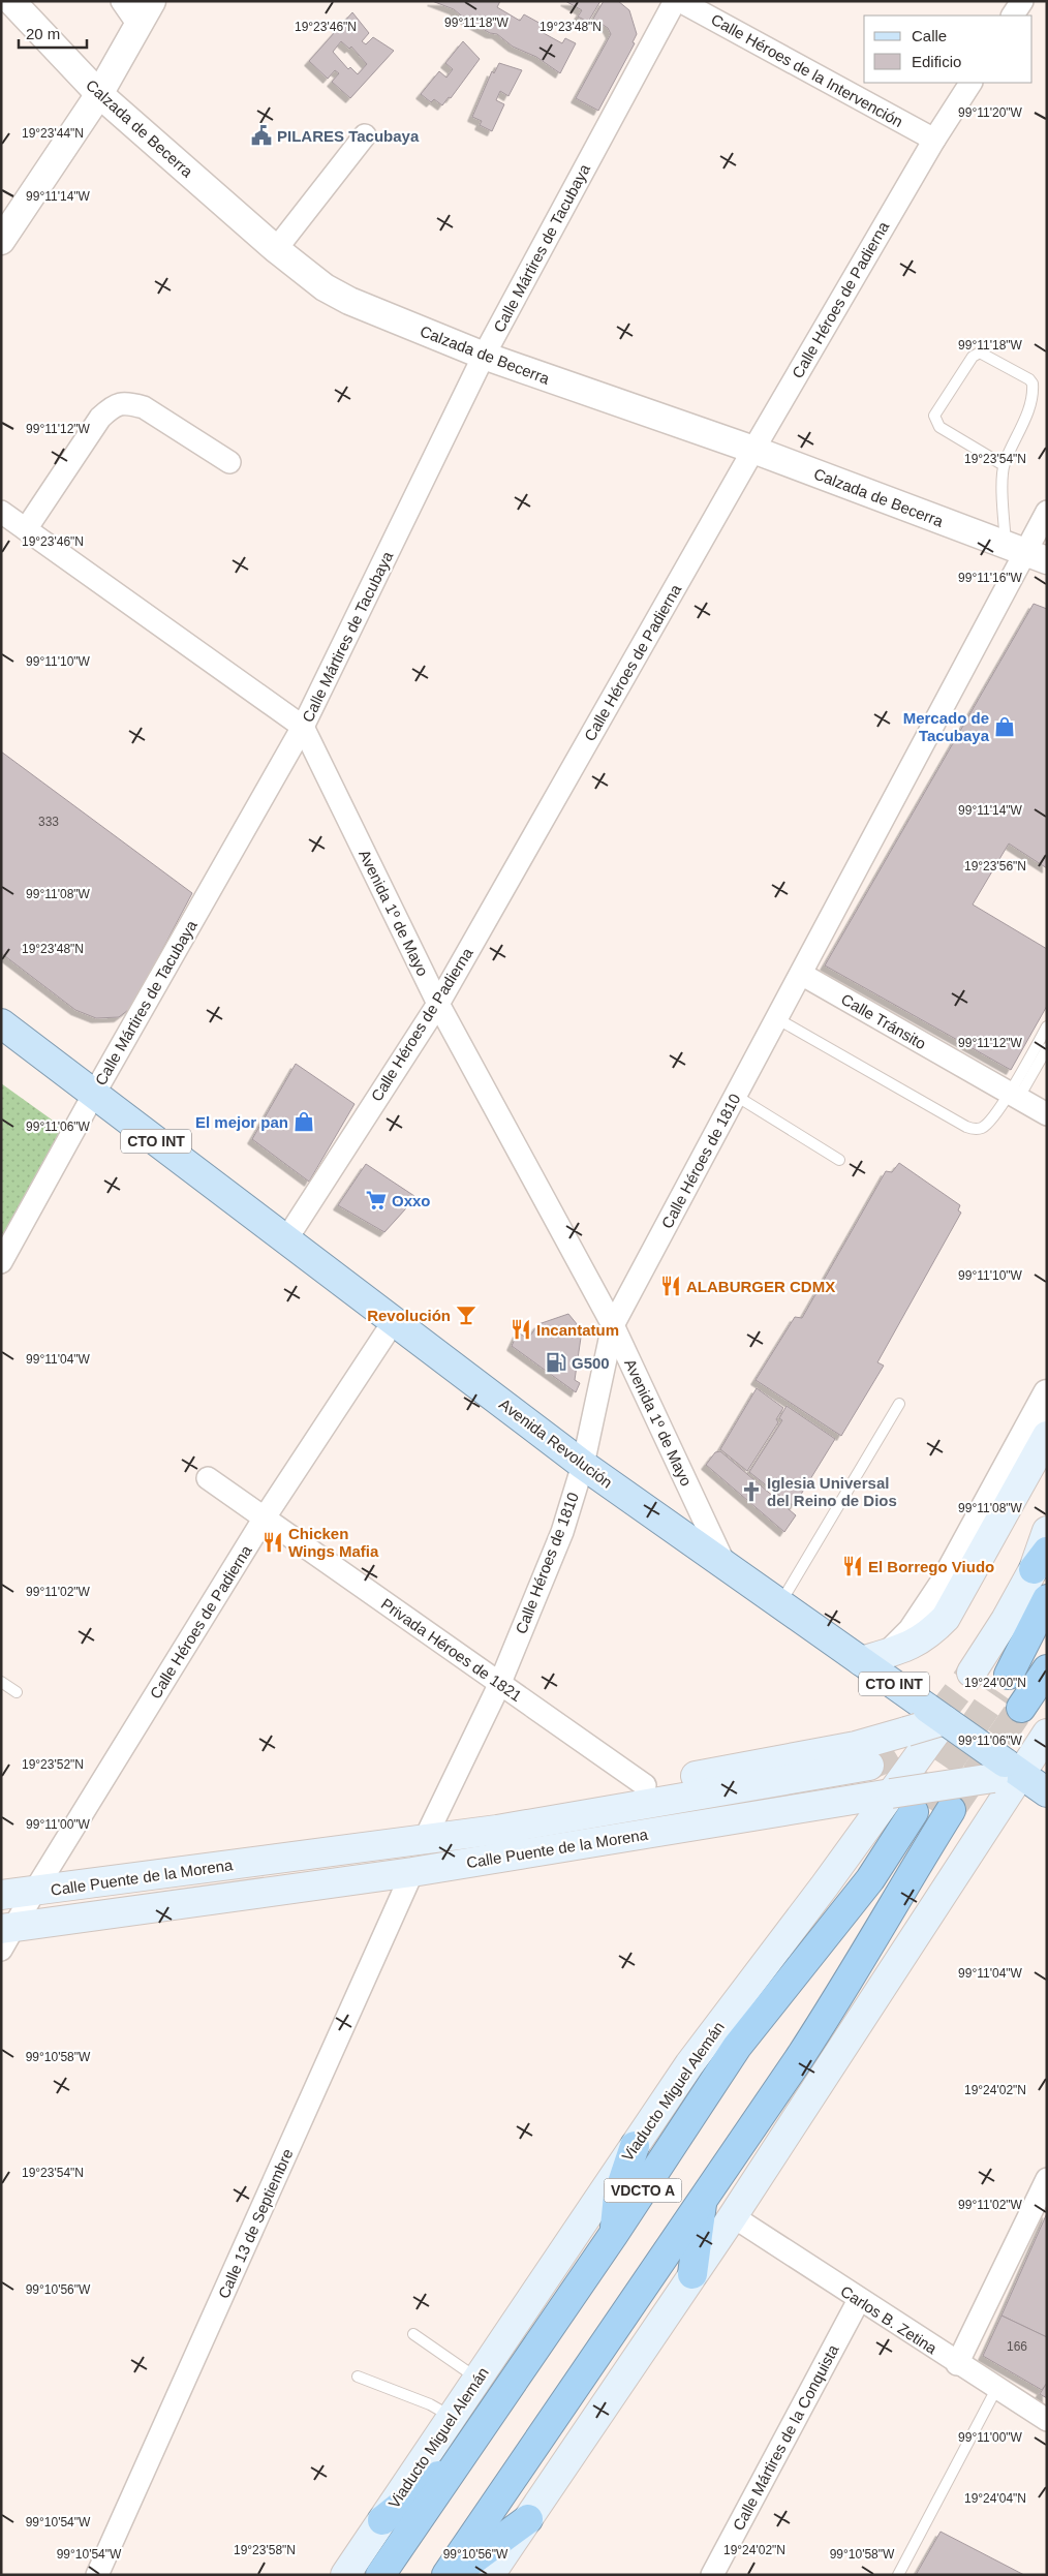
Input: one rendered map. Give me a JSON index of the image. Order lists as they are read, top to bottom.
{
  "streets": {
    "highway": ["Viaducto Miguel Alemán", "VDCTO A"],
    "main road": ["CTO INT", "Avenida Revolución", "Calle Puente de la Morena"],
    "street": [
      "Calle Héroes de la Intervención",
      "Calzada de Becerra",
      "Calle Mártires de Tacubaya",
      "Calle Héroes de Padierna",
      "Avenida 1º de Mayo",
      "Calle Tránsito",
      "Calle Héroes de 1810",
      "Privada Héroes de 1821",
      "Calle 13 de Septiembre",
      "Carlos B. Zetina",
      "Calle Mártires de la Conquista"
    ]
  },
  "crossings": [
    ["Calle Héroes de la Intervención", "Calle Héroes de Padierna"],
    ["Calzada de Becerra", "Calle Mártires de Tacubaya"],
    ["Calzada de Becerra", "Calle Héroes de Padierna"],
    ["Calzada de Becerra", "Calle Héroes de 1810"],
    ["Calle Mártires de Tacubaya", "Avenida 1º de Mayo"],
    ["Calle Mártires de Tacubaya", "Avenida Revolución"],
    ["Calle Héroes de Padierna", "Avenida 1º de Mayo"],
    ["Calle Héroes de Padierna", "Avenida Revolución"],
    ["Calle Héroes de Padierna", "Privada Héroes de 1821"],
    ["Calle Héroes de Padierna", "Calle Puente de la Morena"],
    ["Avenida 1º de Mayo", "Calle Héroes de 1810"],
    ["Avenida 1º de Mayo", "Avenida Revolución"],
    ["Calle Tránsito", "Calle Héroes de 1810"],
    ["Calle Héroes de 1810", "Avenida Revolución"],
    ["Calle Héroes de 1810", "Privada Héroes de 1821"],
    ["Calle Héroes de 1810", "Calle Puente de la Morena"],
    ["Avenida Revolución", "Calle Puente de la Morena"],
    ["Avenida Revolución", "Viaducto Miguel Alemán"],
    ["Privada Héroes de 1821", "Calle Puente de la Morena"],
    ["Calle Puente de la Morena", "Viaducto Miguel Alemán"],
    ["Calle Puente de la Morena", "Calle 13 de Septiembre"],
    ["Carlos B. Zetina", "Calle Mártires de la Conquista"]
  ],
  "places": {
    "public building": ["PILARES Tacubaya"],
    "shop": ["Mercado de Tacubaya", "El mejor pan"],
    "supermarket": ["Oxxo"],
    "restaurant": [
      "ALABURGER CDMX",
      "Incantatum",
      "Chicken Wings Mafia",
      "El Borrego Viudo"
    ],
    "bar": ["Revolución"],
    "fuel station": ["G500"],
    "church": ["Iglesia Universal del Reino de Dios"]
  },
  "house_numbers": ["333", "166"],
  "legend": ["Calle", "Edificio"],
  "scale_bar": "20 m",
  "coordinates": [
    "99°11'18\"W",
    "19°23'46\"N",
    "19°23'48\"N",
    "99°11'20\"W",
    "19°23'44\"N",
    "99°11'14\"W",
    "99°11'12\"W",
    "19°23'54\"N",
    "99°11'16\"W",
    "99°11'10\"W",
    "19°23'56\"N",
    "99°11'08\"W",
    "99°11'06\"W",
    "99°11'04\"W",
    "99°11'02\"W",
    "19°24'00\"N",
    "19°23'52\"N",
    "99°11'00\"W",
    "99°10'58\"W",
    "19°24'02\"N",
    "99°10'56\"W",
    "19°24'04\"N",
    "99°10'54\"W",
    "19°23'58\"N"
  ]
}
